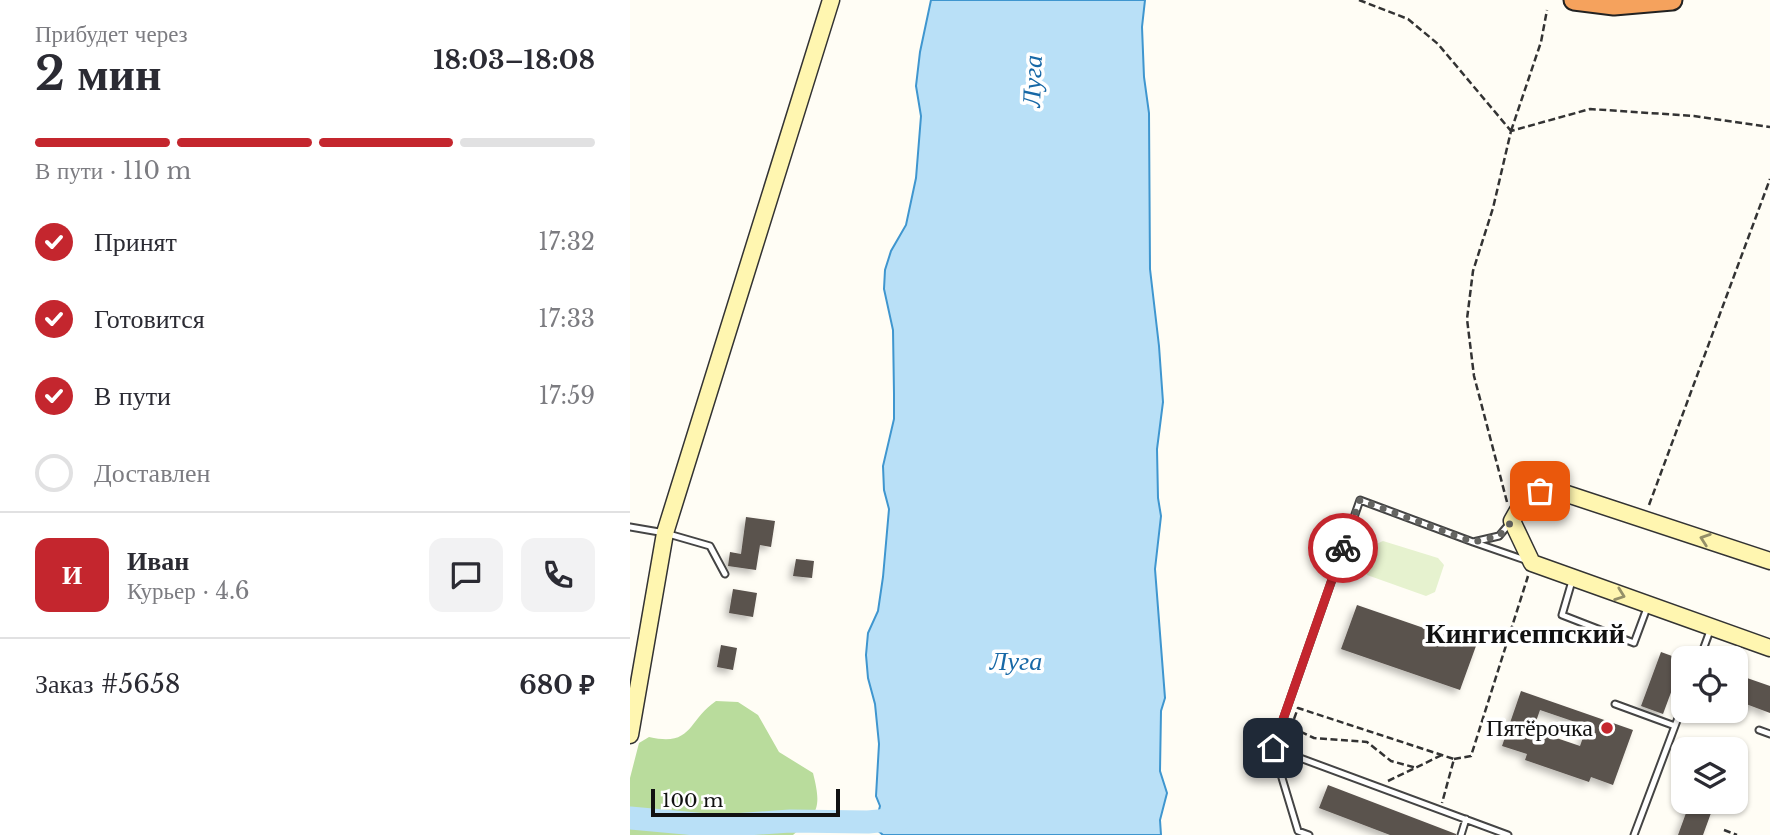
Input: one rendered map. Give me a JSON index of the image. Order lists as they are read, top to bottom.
{
  "districts": ["Кингисеппский"],
  "water": ["Луга"],
  "places": ["Пятёрочка"],
  "scale_bar": "100 m",
  "page": {
    "heading": ["2 мин", "Прибудет через", "18:03–18:08"],
    "panel": [
      "Иван",
      "Курьер · 4.6",
      "Заказ #5658",
      "680 ₽"
    ],
    "bar": "В пути · 110 m",
    "list": [
      ["Принят", "17:32"],
      ["Готовится", "17:33"],
      ["В пути", "17:59"],
      "Доставлен"
    ],
    "round": "И",
    "scale": "100 m"
  }
}
